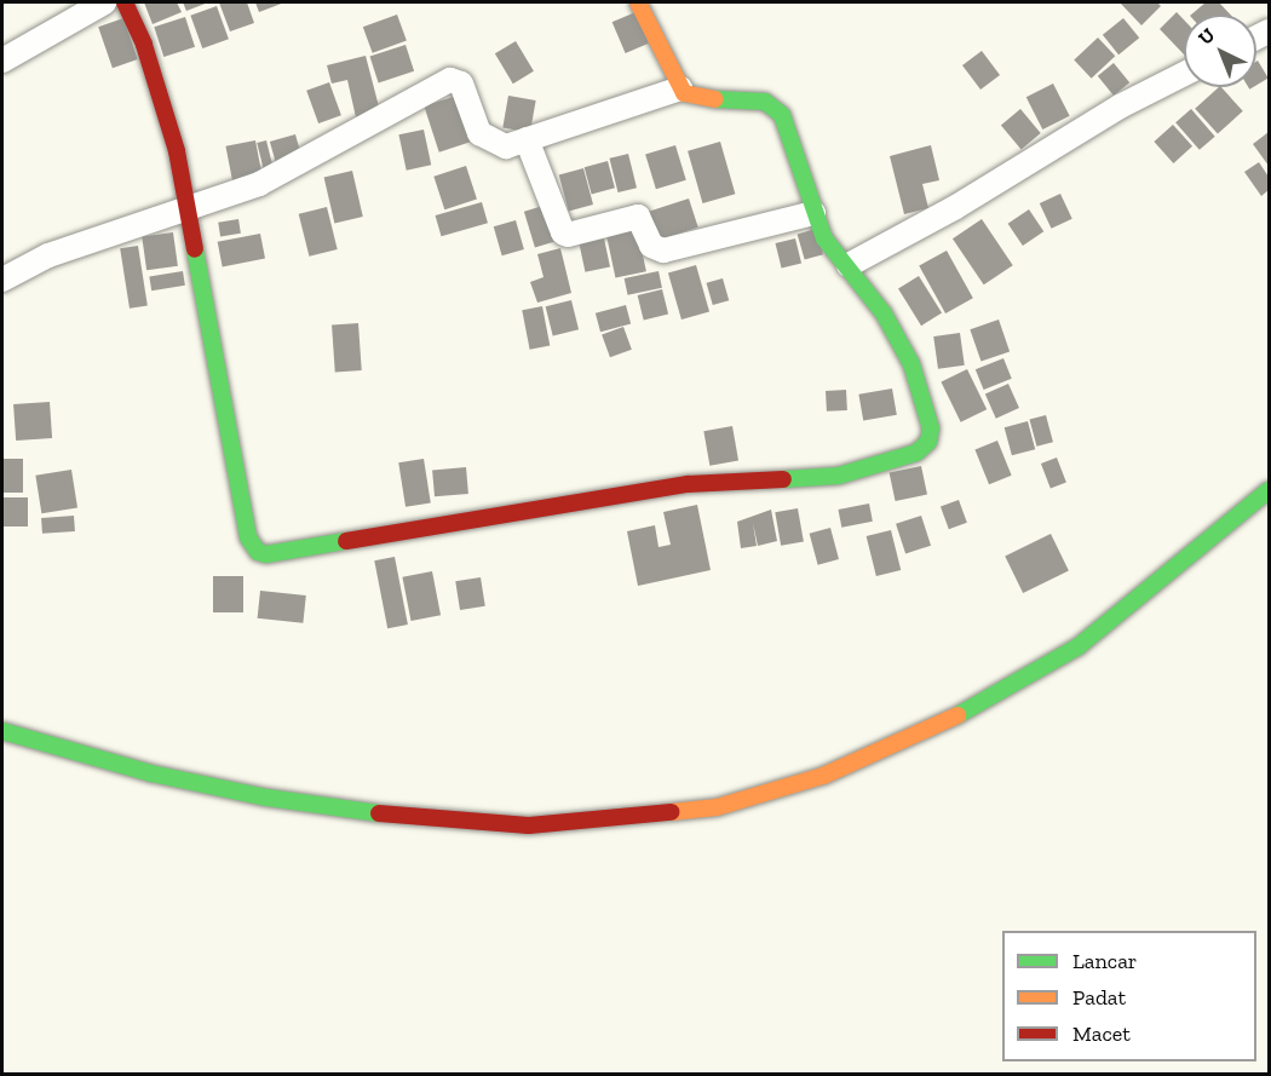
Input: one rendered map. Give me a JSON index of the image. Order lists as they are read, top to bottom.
{
  "legend": ["Lancar", "Padat", "Macet"],
  "north": "top left"
}
